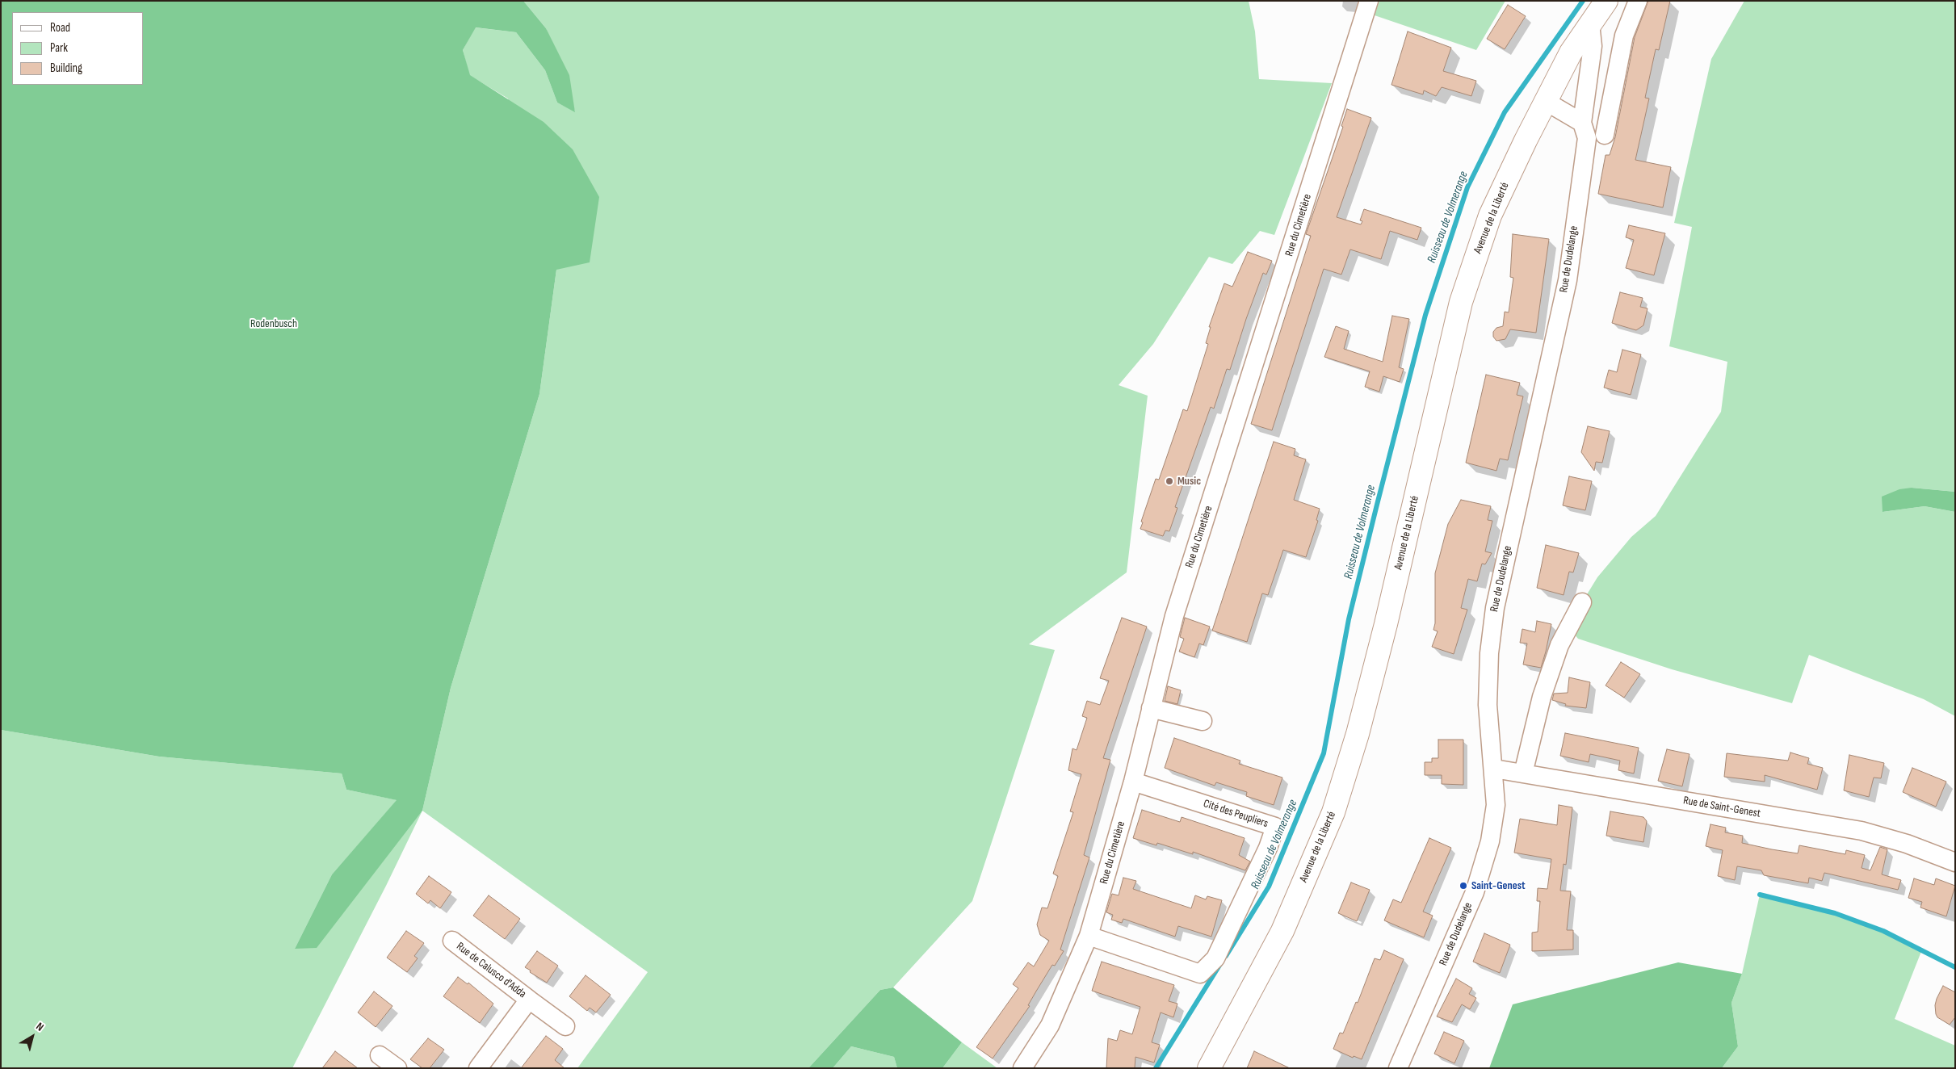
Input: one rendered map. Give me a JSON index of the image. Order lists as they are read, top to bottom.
{
  "streets": {
    "main road": ["Avenue de la Liberté"],
    "street": [
      "Rue du Cimetière",
      "Rue de Dudelange",
      "Rue de Saint-Genest",
      "Cité des Peupliers",
      "Rue de Calusco d'Adda"
    ]
  },
  "crossings": [
    ["Rue du Cimetière", "Cité des Peupliers"],
    ["Rue de Dudelange", "Rue de Saint-Genest"]
  ],
  "water": ["Ruisseau de Volmerange"],
  "parks": ["Rodenbusch"],
  "places": ["Music", "Saint-Genest"],
  "legend": ["Road", "Park", "Building"],
  "north": "top right"
}
